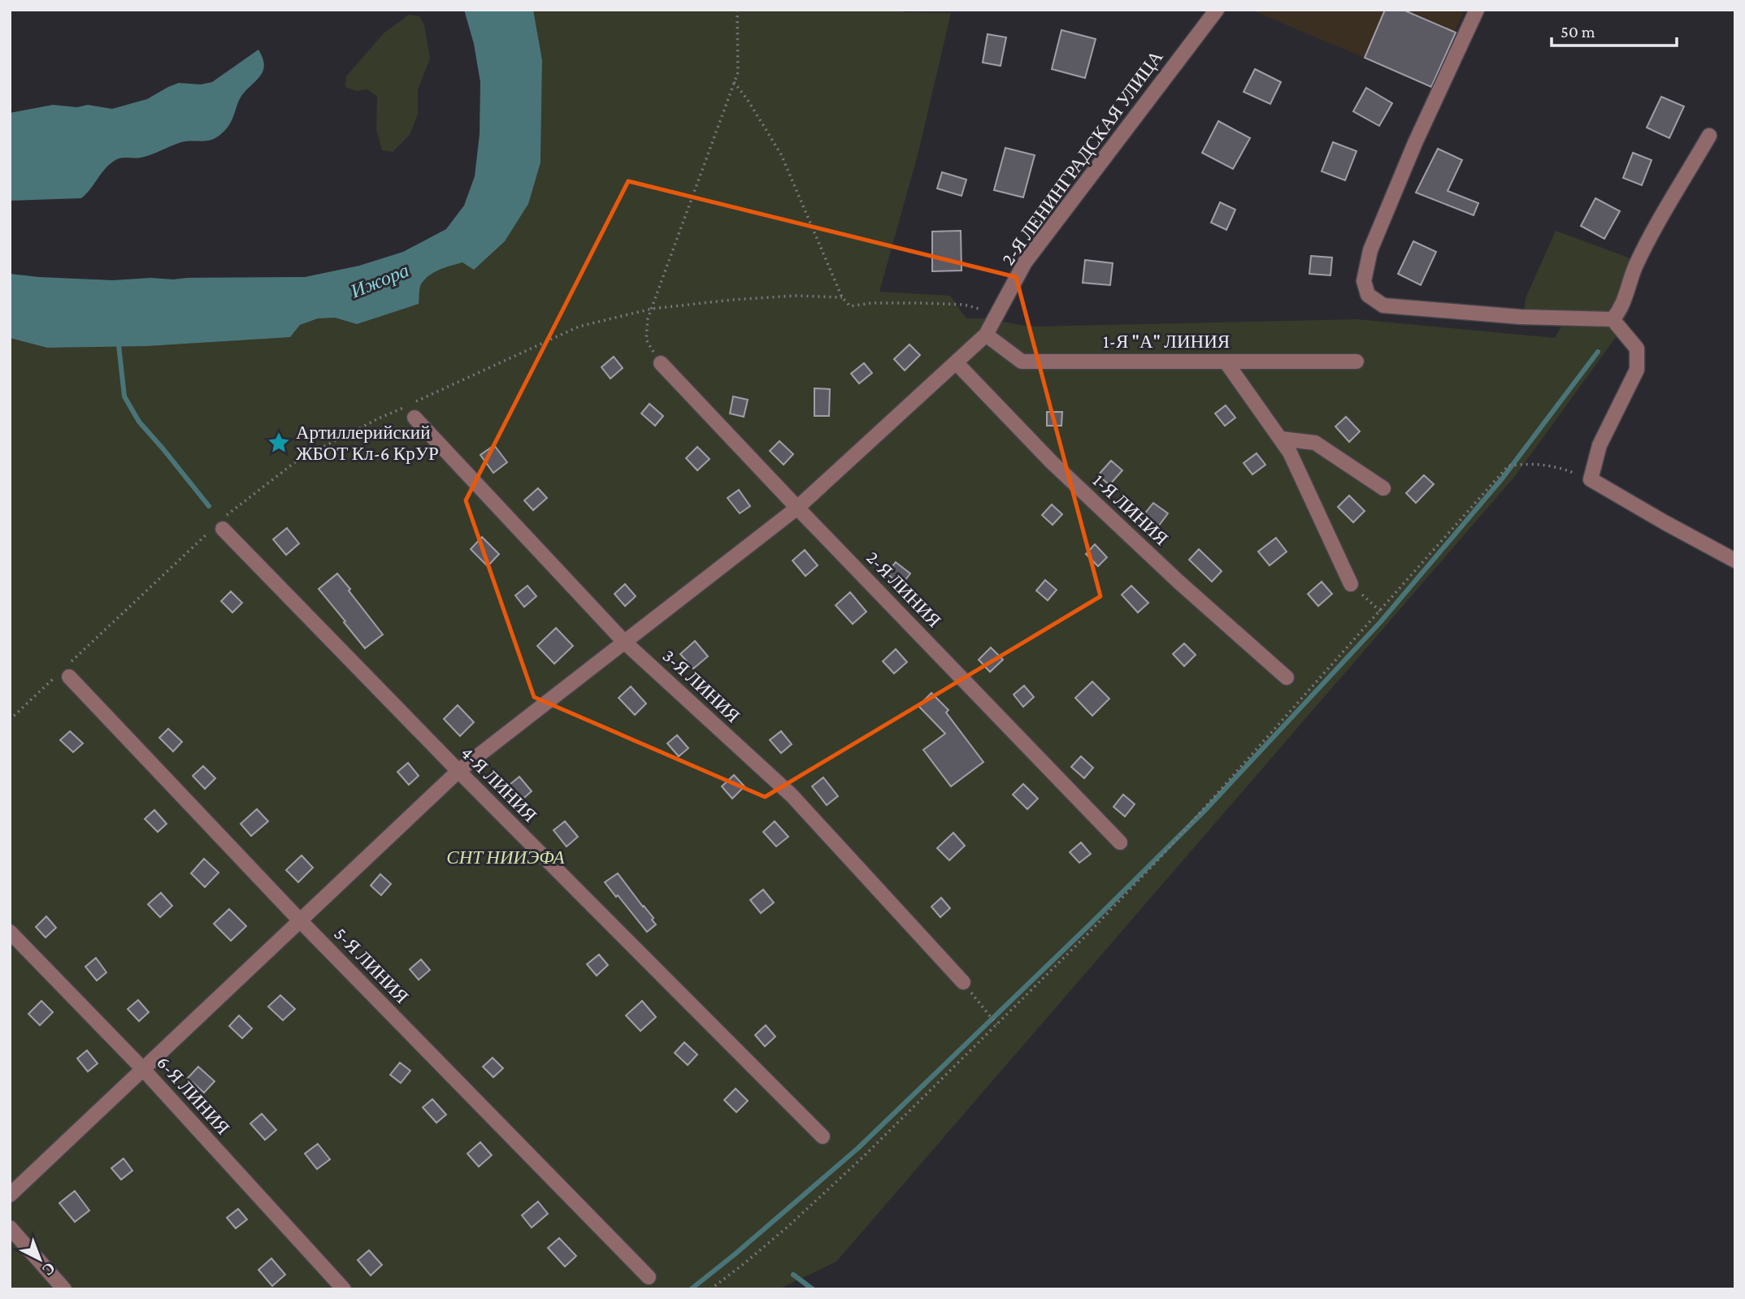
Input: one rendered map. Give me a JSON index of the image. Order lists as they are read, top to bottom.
{
  "streets": {
    "street": [
      "2-Я ЛЕНИНГРАДСКАЯ УЛИЦА",
      "1-Я \"А\" ЛИНИЯ",
      "1-Я ЛИНИЯ",
      "2-Я ЛИНИЯ",
      "3-Я ЛИНИЯ",
      "4-Я ЛИНИЯ",
      "5-Я ЛИНИЯ",
      "6-Я ЛИНИЯ"
    ]
  },
  "crossings": [
    ["2-Я ЛЕНИНГРАДСКАЯ УЛИЦА", "1-Я \"А\" ЛИНИЯ"],
    ["2-Я ЛЕНИНГРАДСКАЯ УЛИЦА", "1-Я ЛИНИЯ"],
    ["2-Я ЛЕНИНГРАДСКАЯ УЛИЦА", "2-Я ЛИНИЯ"],
    ["2-Я ЛЕНИНГРАДСКАЯ УЛИЦА", "3-Я ЛИНИЯ"],
    ["2-Я ЛЕНИНГРАДСКАЯ УЛИЦА", "4-Я ЛИНИЯ"],
    ["2-Я ЛЕНИНГРАДСКАЯ УЛИЦА", "5-Я ЛИНИЯ"],
    ["2-Я ЛЕНИНГРАДСКАЯ УЛИЦА", "6-Я ЛИНИЯ"]
  ],
  "water": ["Ижора"],
  "parks": ["СНТ НИИЭФА"],
  "places": {
    "place": ["Артиллерийский ЖБОТ Кл-6 КрУР"]
  },
  "scale_bar": "50 m",
  "north": "bottom right"
}
